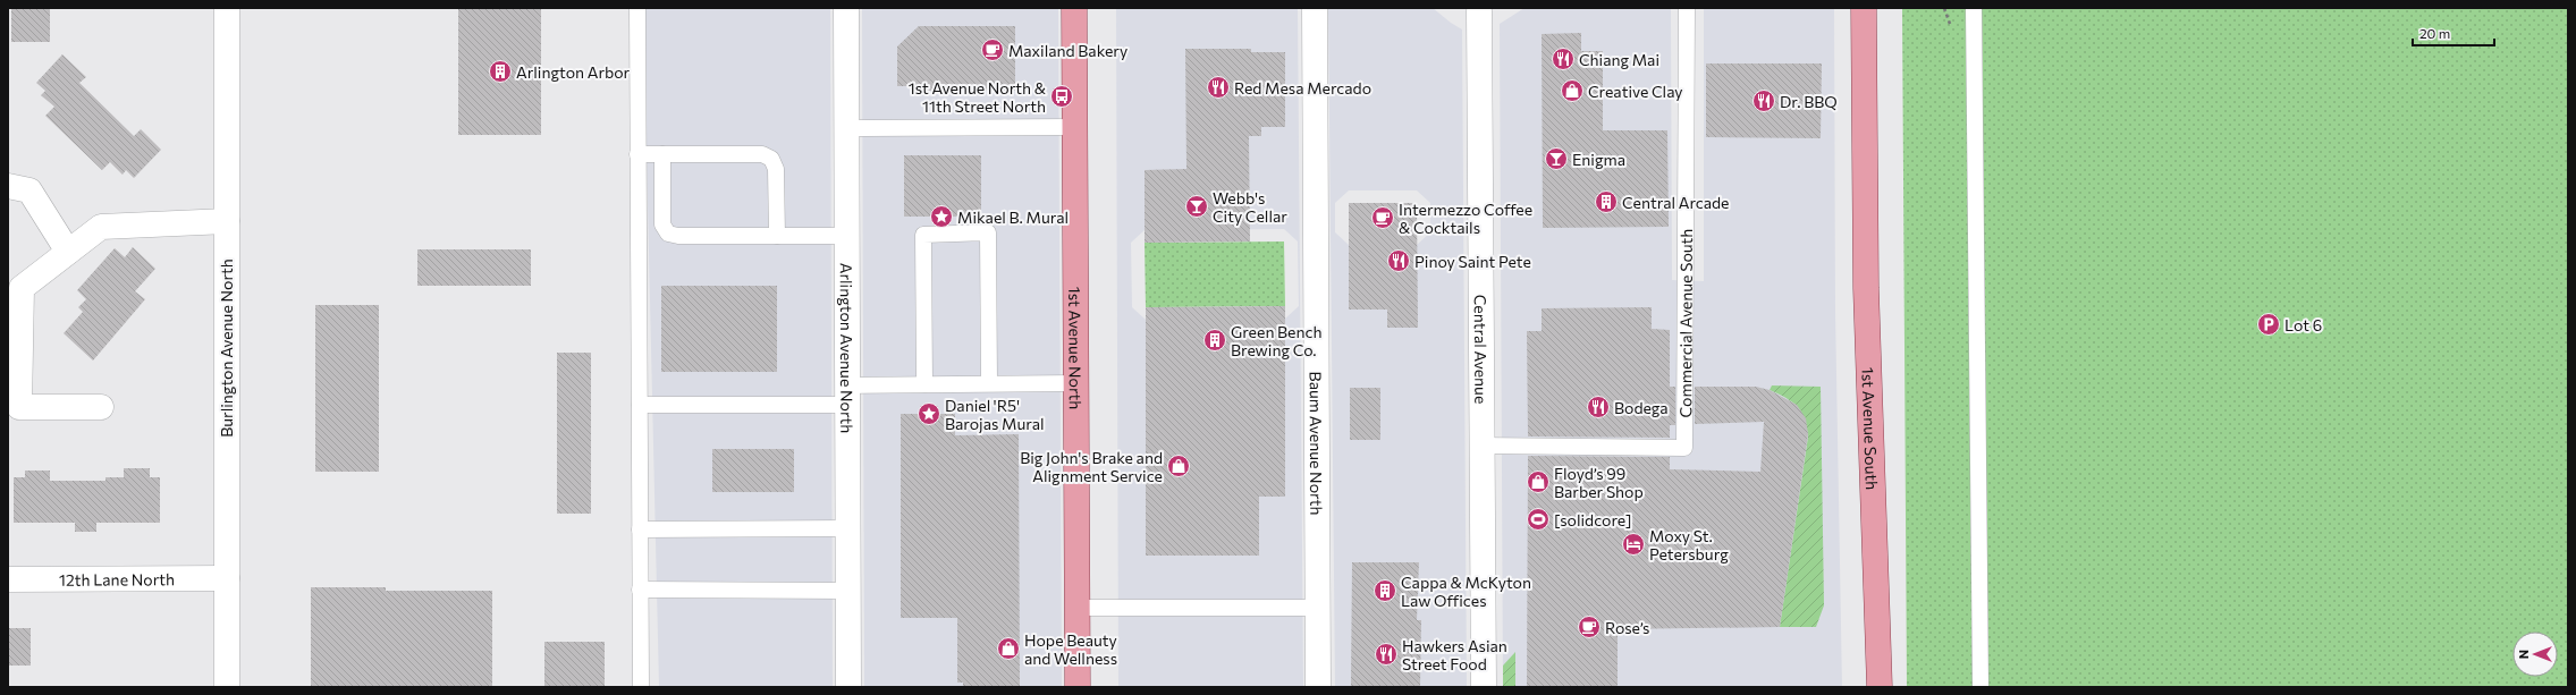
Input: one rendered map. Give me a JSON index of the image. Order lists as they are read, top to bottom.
{
  "streets": {
    "main road": ["1st Avenue North", "1st Avenue South"],
    "street": [
      "Arlington Avenue North",
      "Burlington Avenue North",
      "Central Avenue",
      "Baum Avenue North",
      "12th Lane North"
    ],
    "lane": ["Commercial Avenue South"]
  },
  "crossings": [
    ["Commercial Avenue South", "Central Avenue"],
    ["Burlington Avenue North", "12th Lane North"]
  ],
  "places": {
    "cafe": ["Maxiland Bakery", "Intermezzo Coffee & Cocktails", "Rose’s"],
    "restaurant": [
      "Chiang Mai",
      "Red Mesa Mercado",
      "Dr. BBQ",
      "Pinoy Saint Pete",
      "Bodega",
      "Hawkers Asian Street Food"
    ],
    "building": [
      "Arlington Arbor",
      "Central Arcade",
      "Green Bench Brewing Co.",
      "Cappa & McKyton Law Offices"
    ],
    "shop": [
      "Creative Clay",
      "Big John's Brake and Alignment Service",
      "Floyd’s 99 Barber Shop",
      "Hope Beauty and Wellness"
    ],
    "bus stop": ["1st Avenue North & 11th Street North"],
    "bar": ["Enigma", "Webb's City Cellar"],
    "place": ["Mikael B. Mural", "Daniel 'R5' Barojas Mural"],
    "parking": ["Lot 6"],
    "sports": ["[solidcore]"],
    "hotel": ["Moxy St. Petersburg"]
  },
  "scale_bar": "20 m",
  "north": "left"
}
